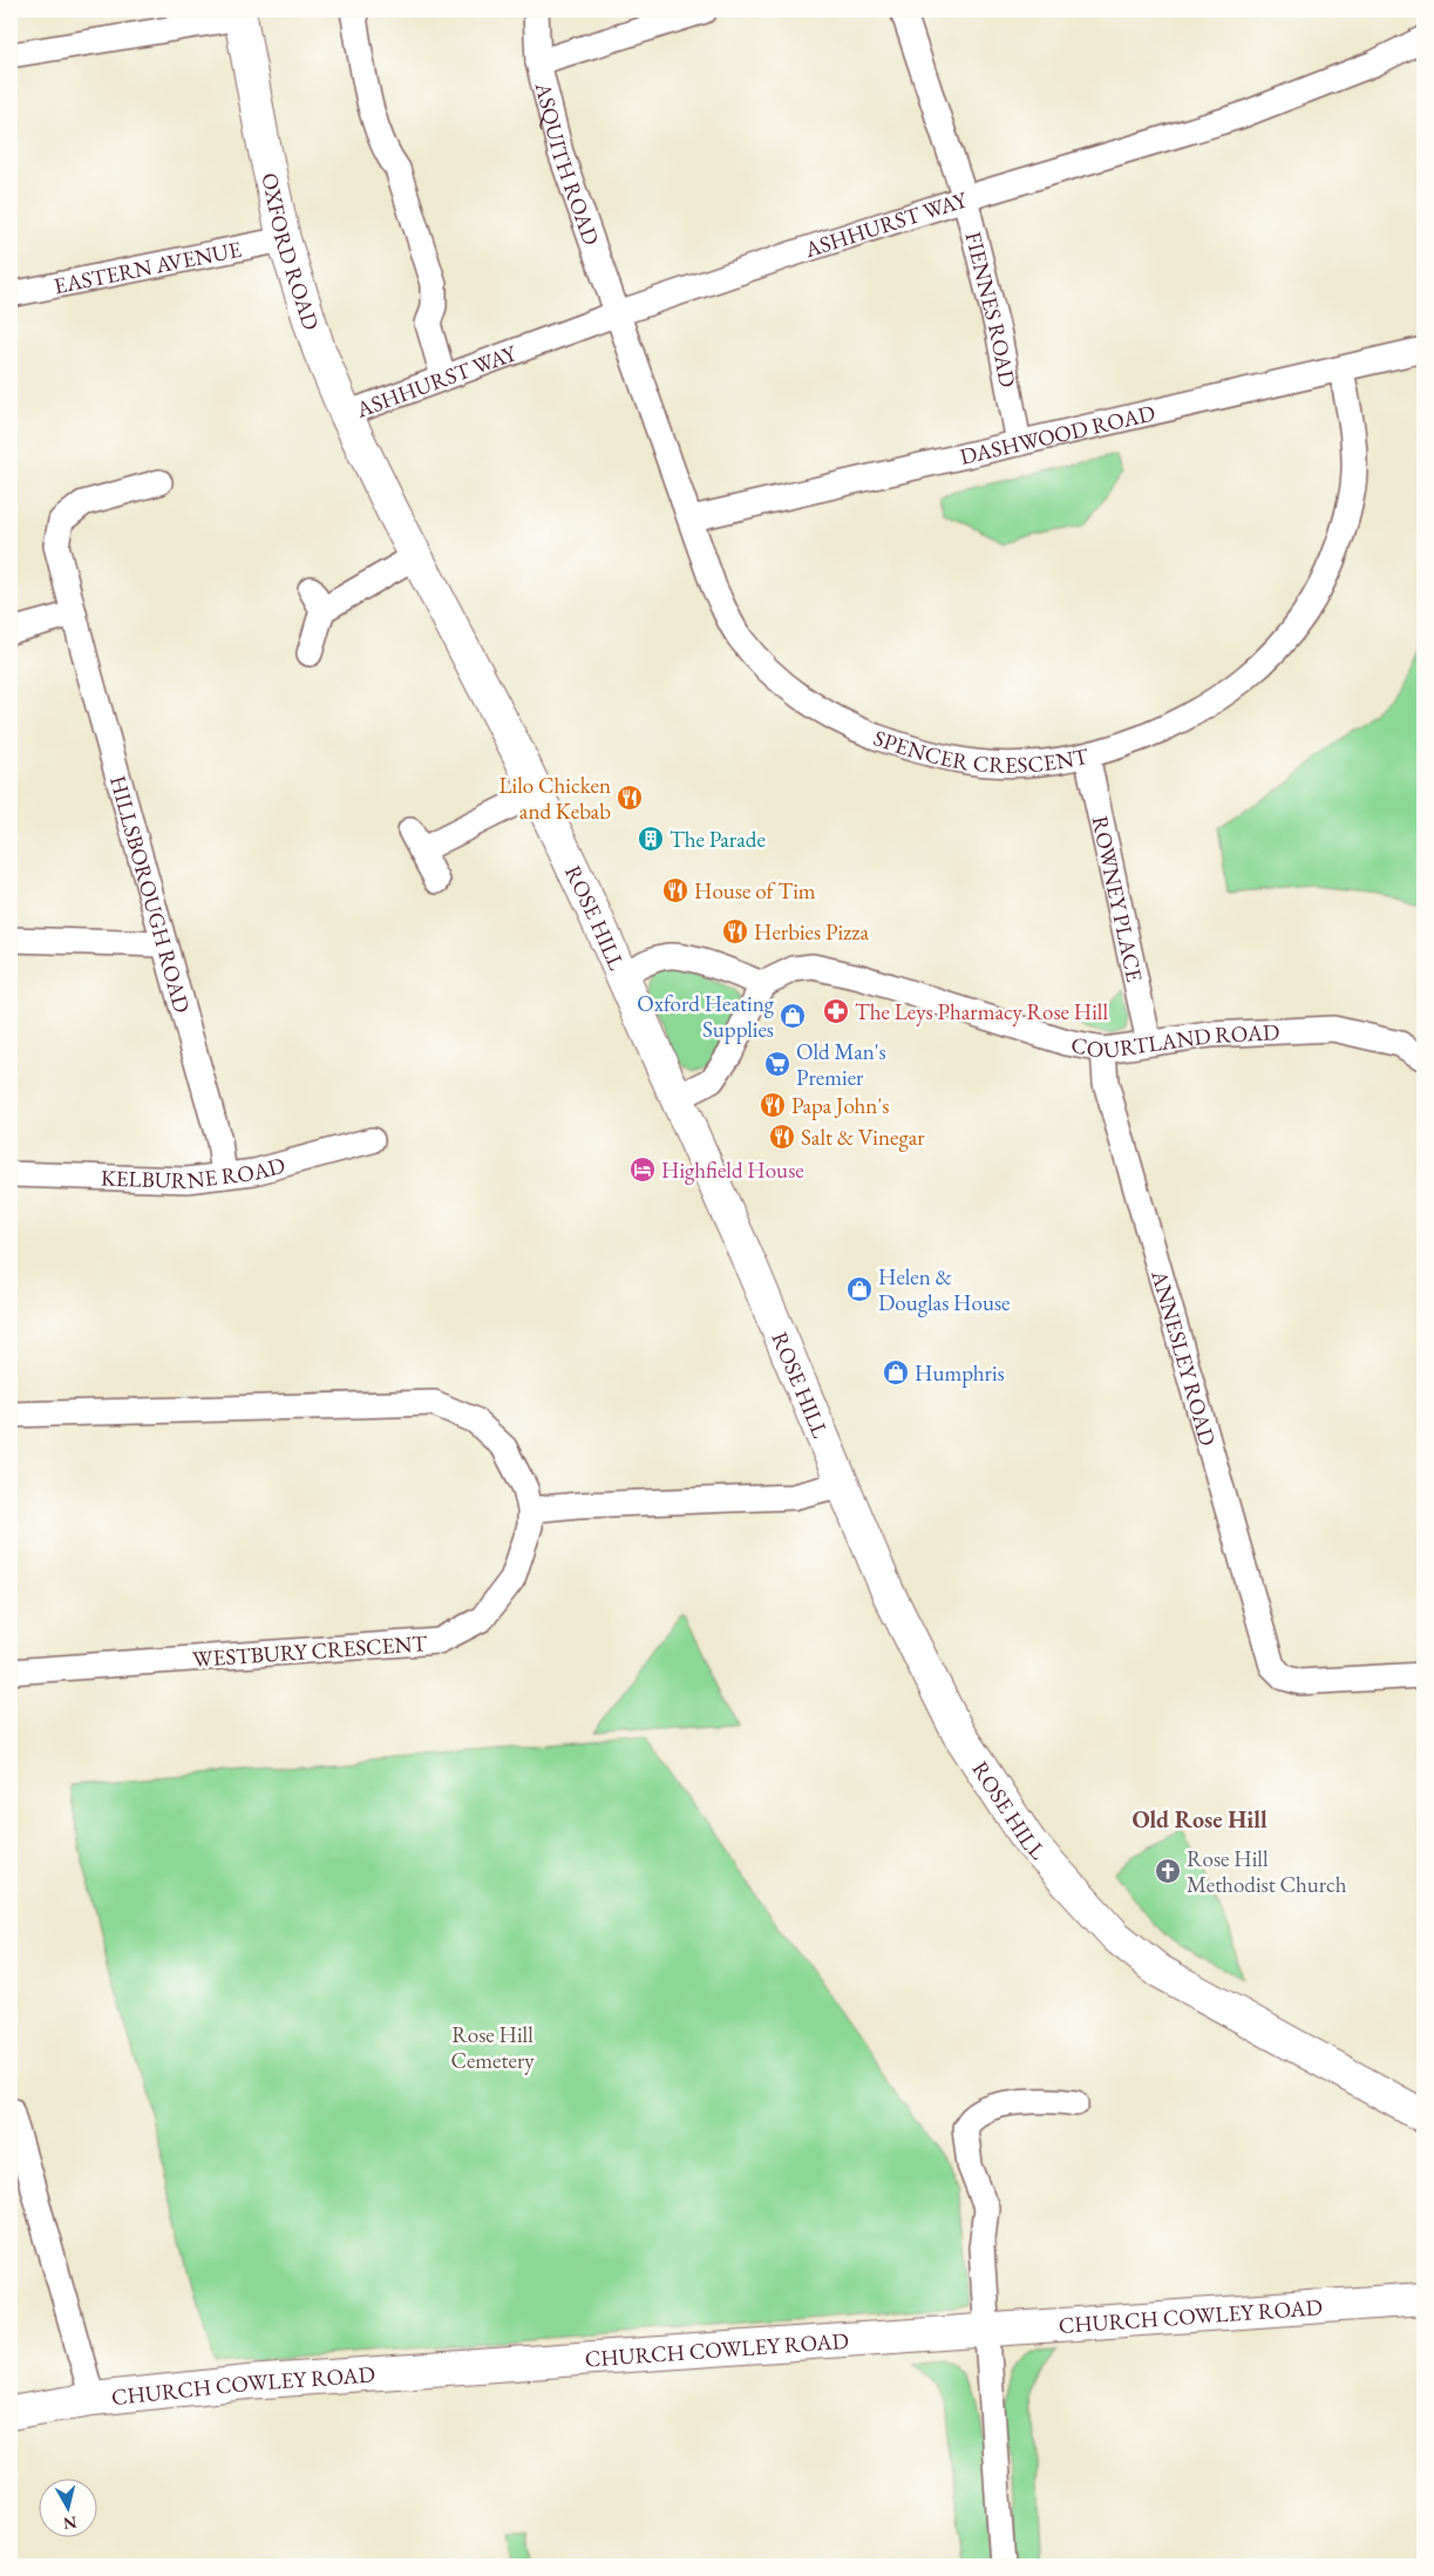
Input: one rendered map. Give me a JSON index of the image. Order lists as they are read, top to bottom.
{
  "streets": {
    "main road": ["OXFORD ROAD", "ROSE HILL", "CHURCH COWLEY ROAD"],
    "street": [
      "ASQUITH ROAD",
      "ASHHURST WAY",
      "EASTERN AVENUE",
      "FIENNES ROAD",
      "DASHWOOD ROAD",
      "SPENCER CRESCENT",
      "HILLSBOROUGH ROAD",
      "ROWNEY PLACE",
      "COURTLAND ROAD",
      "KELBURNE ROAD",
      "ANNESLEY ROAD",
      "WESTBURY CRESCENT"
    ]
  },
  "crossings": [
    ["ASQUITH ROAD", "ASHHURST WAY"],
    ["ASQUITH ROAD", "SPENCER CRESCENT"],
    ["ASHHURST WAY", "OXFORD ROAD"],
    ["ASHHURST WAY", "FIENNES ROAD"],
    ["ASHHURST WAY", "SPENCER CRESCENT"],
    ["OXFORD ROAD", "EASTERN AVENUE"],
    ["OXFORD ROAD", "ROSE HILL"],
    ["FIENNES ROAD", "DASHWOOD ROAD"],
    ["DASHWOOD ROAD", "SPENCER CRESCENT"],
    ["SPENCER CRESCENT", "ROWNEY PLACE"],
    ["HILLSBOROUGH ROAD", "KELBURNE ROAD"],
    ["ROWNEY PLACE", "COURTLAND ROAD"],
    ["COURTLAND ROAD", "ANNESLEY ROAD"]
  ],
  "districts": ["Old Rose Hill"],
  "parks": ["Rose Hill Cemetery"],
  "places": {
    "restaurant": [
      "Lilo Chicken and Kebab",
      "House of Tim",
      "Herbies Pizza",
      "Papa John's",
      "Salt & Vinegar"
    ],
    "building": ["The Parade"],
    "pharmacy": ["The Leys Pharmacy Rose Hill"],
    "shop": ["Oxford Heating Supplies", "Helen & Douglas House", "Humphris"],
    "supermarket": ["Old Man's Premier"],
    "hotel": ["Highfield House"],
    "church": ["Rose Hill Methodist Church"]
  },
  "north": "bottom"
}
